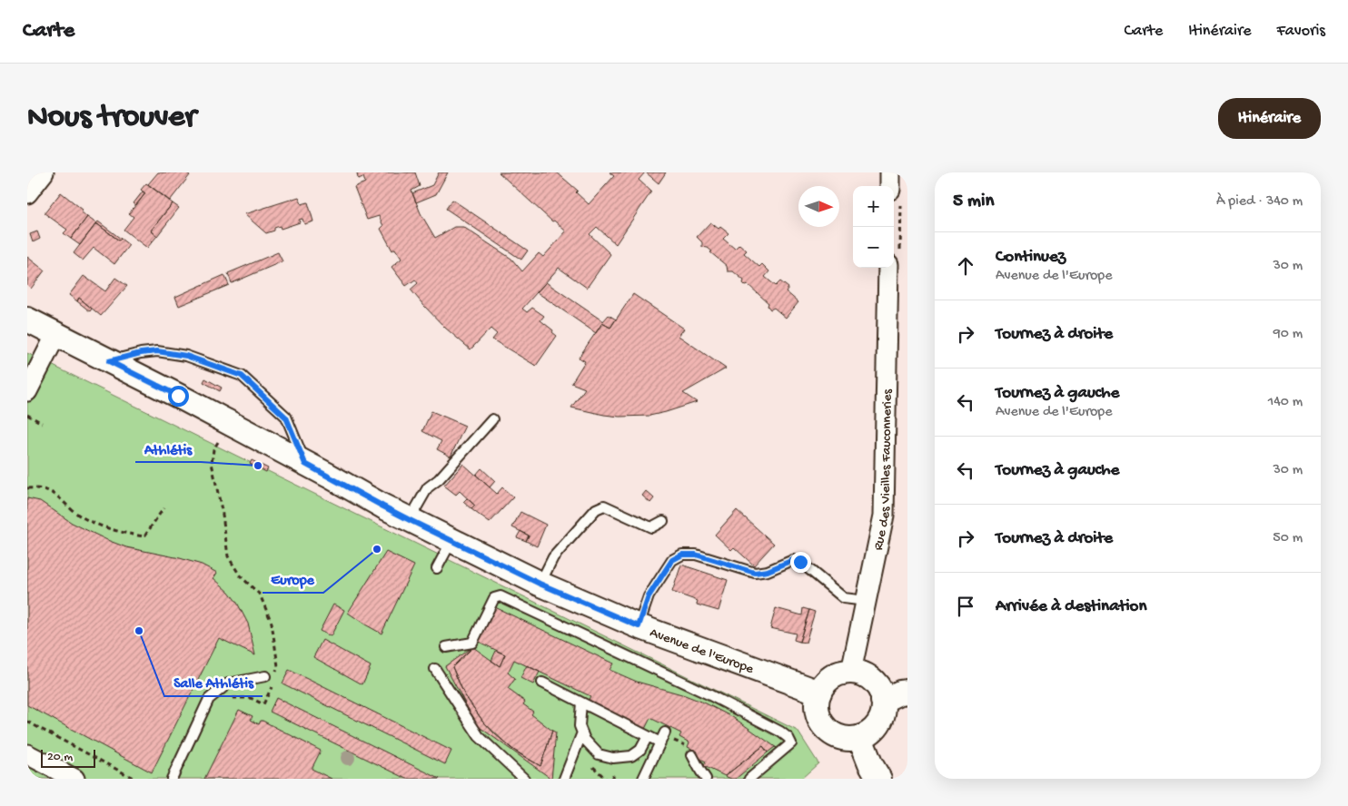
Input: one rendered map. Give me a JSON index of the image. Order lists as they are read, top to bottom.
{
  "streets": {
    "street": ["Rue des Vieilles Fauconneries", "Avenue de l'Europe"]
  },
  "crossings": [
    ["Rue des Vieilles Fauconneries", "Avenue de l'Europe"]
  ],
  "places": ["Athlétis", "Europe", "Salle Athlétis"],
  "scale_bar": "20 m",
  "north": "right",
  "page": {
    "header": "Carte",
    "nav": ["Carte", "Itinéraire", "Favoris"],
    "buttons": "Itinéraire",
    "title": "Nous trouver",
    "heading": ["5 min", "À pied · 340 m"],
    "map_buttons": ["+", "−"],
    "list": [
      ["Continuez", "Avenue de l'Europe", "30 m"],
      ["Tournez à droite", "90 m"],
      ["Tournez à gauche", "Avenue de l'Europe", "140 m"],
      ["Tournez à gauche", "30 m"],
      ["Tournez à droite", "50 m"],
      "Arrivée à destination"
    ],
    "scale": "20 m"
  }
}
